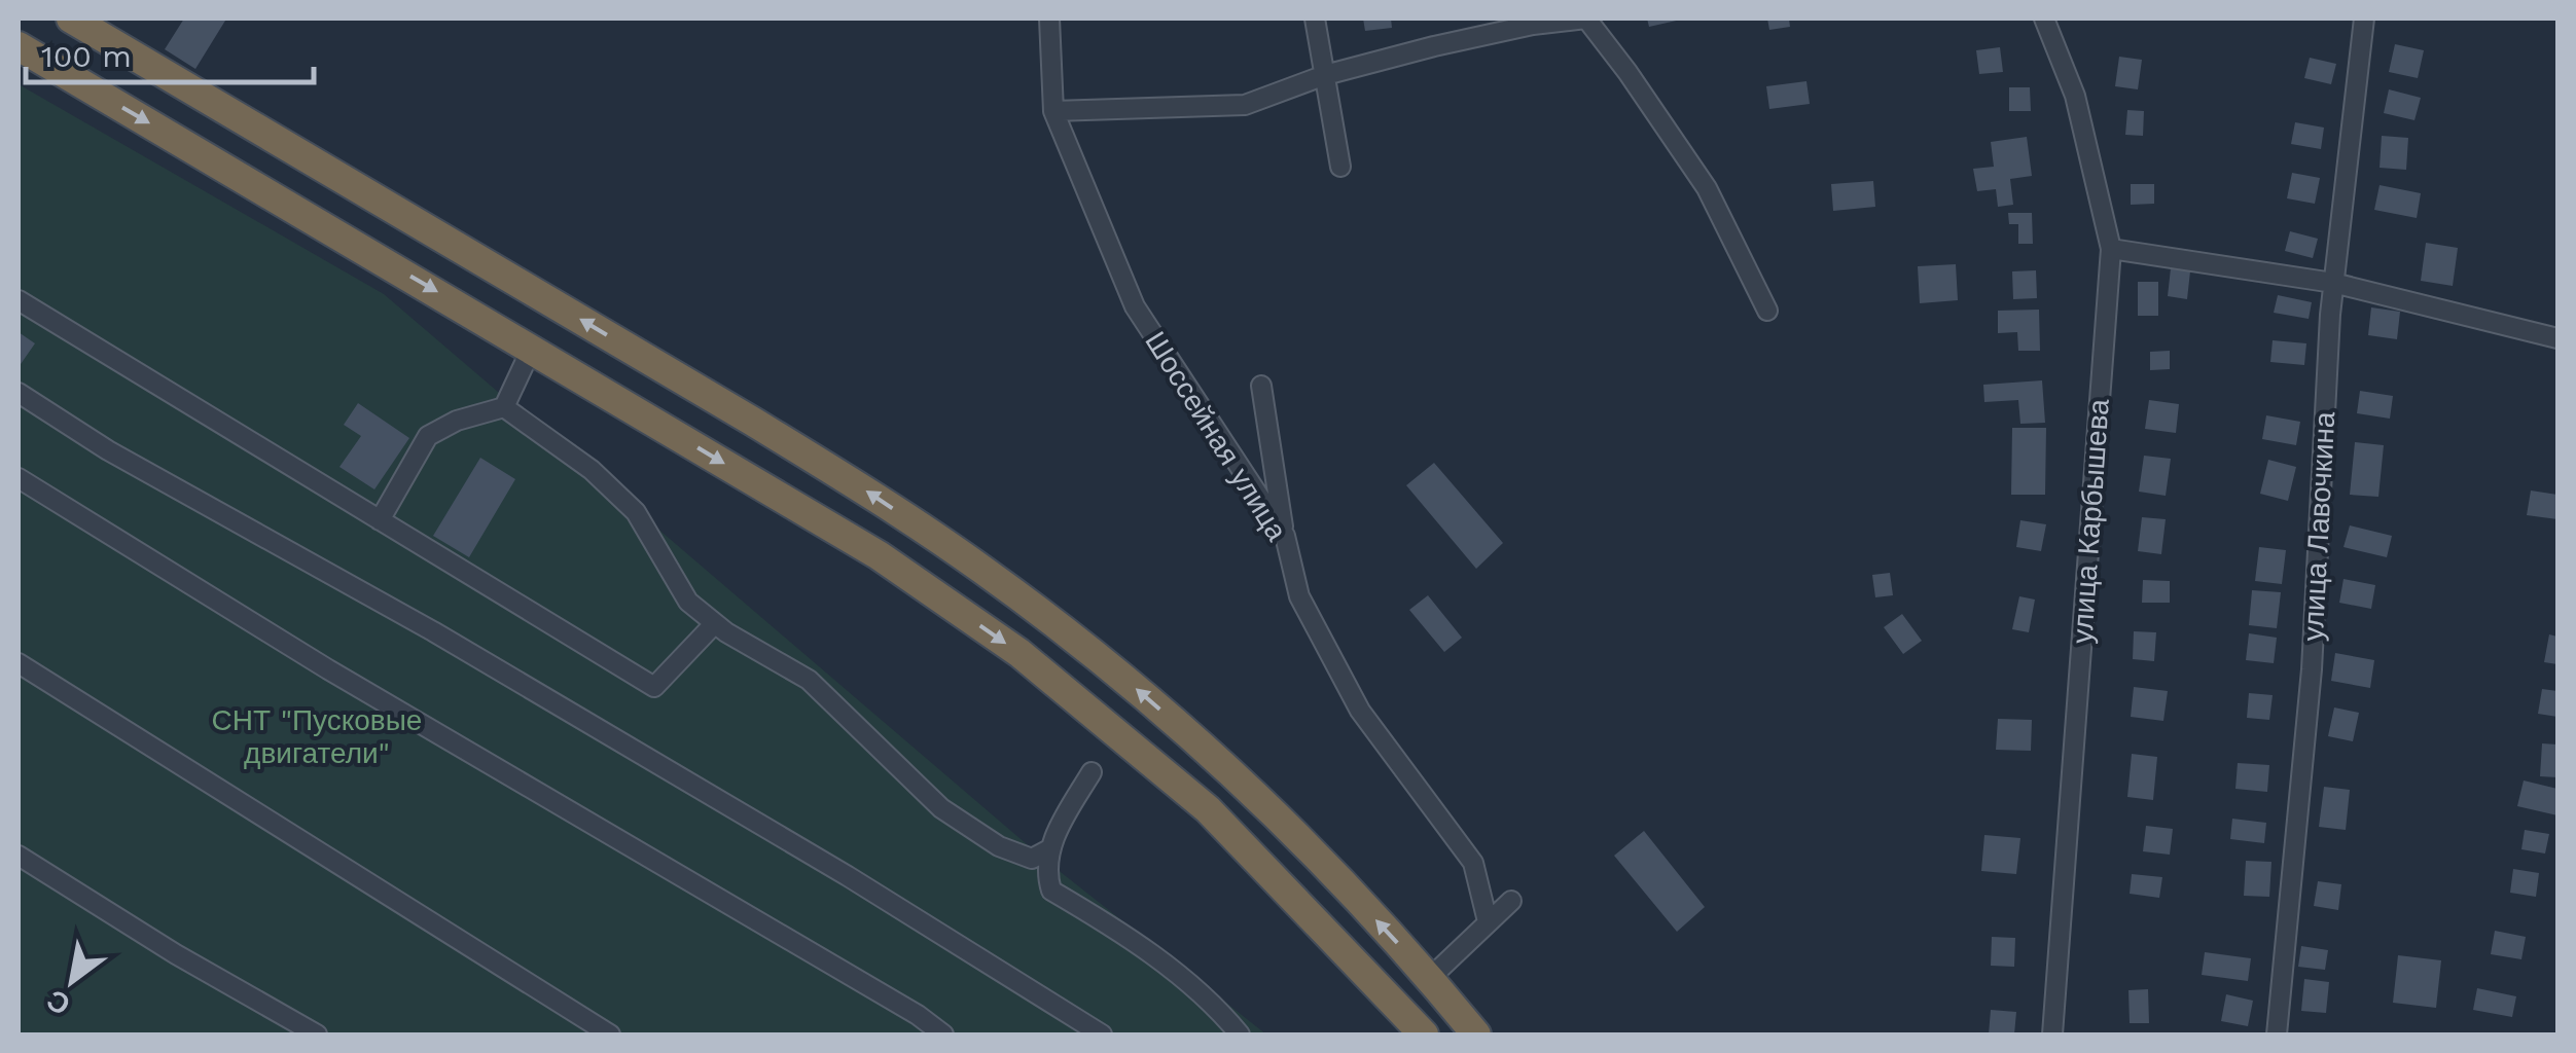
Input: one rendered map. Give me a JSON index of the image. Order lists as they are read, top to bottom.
{
  "streets": {
    "street": ["Шоссейная улица", "улица Карбышева", "улица Лавочкина"]
  },
  "parks": ["СНТ \"Пусковые двигатели\""],
  "scale_bar": "100 m",
  "north": "bottom left"
}
